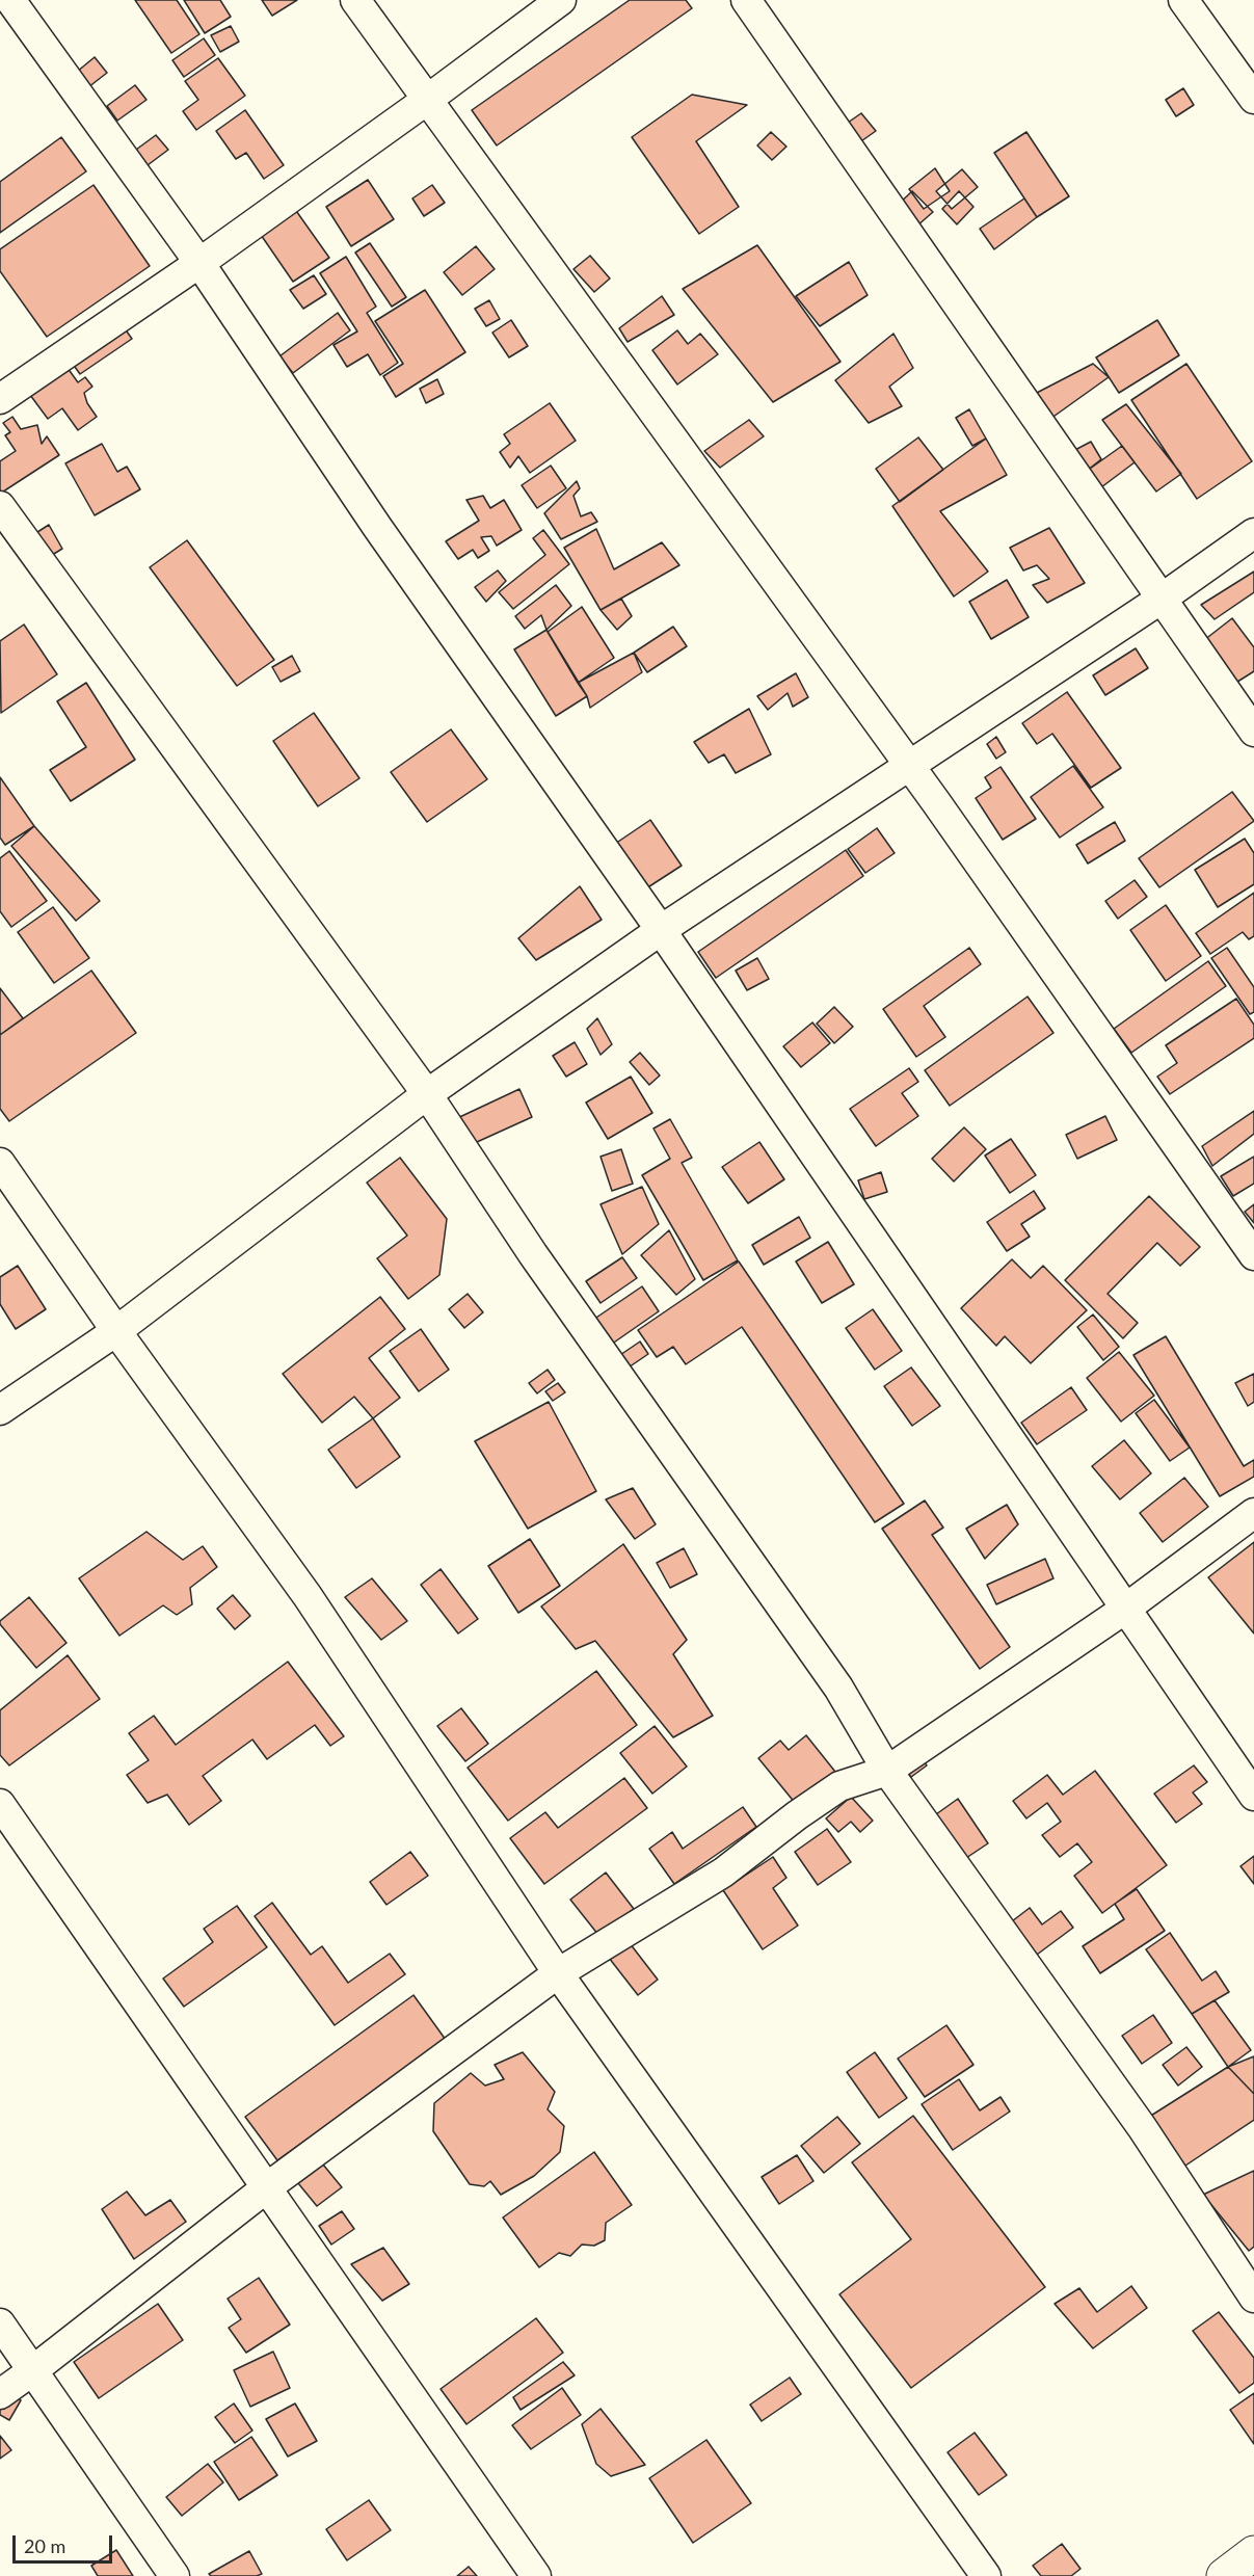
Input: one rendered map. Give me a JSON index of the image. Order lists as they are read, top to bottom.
{
  "scale_bar": "20 m"
}
